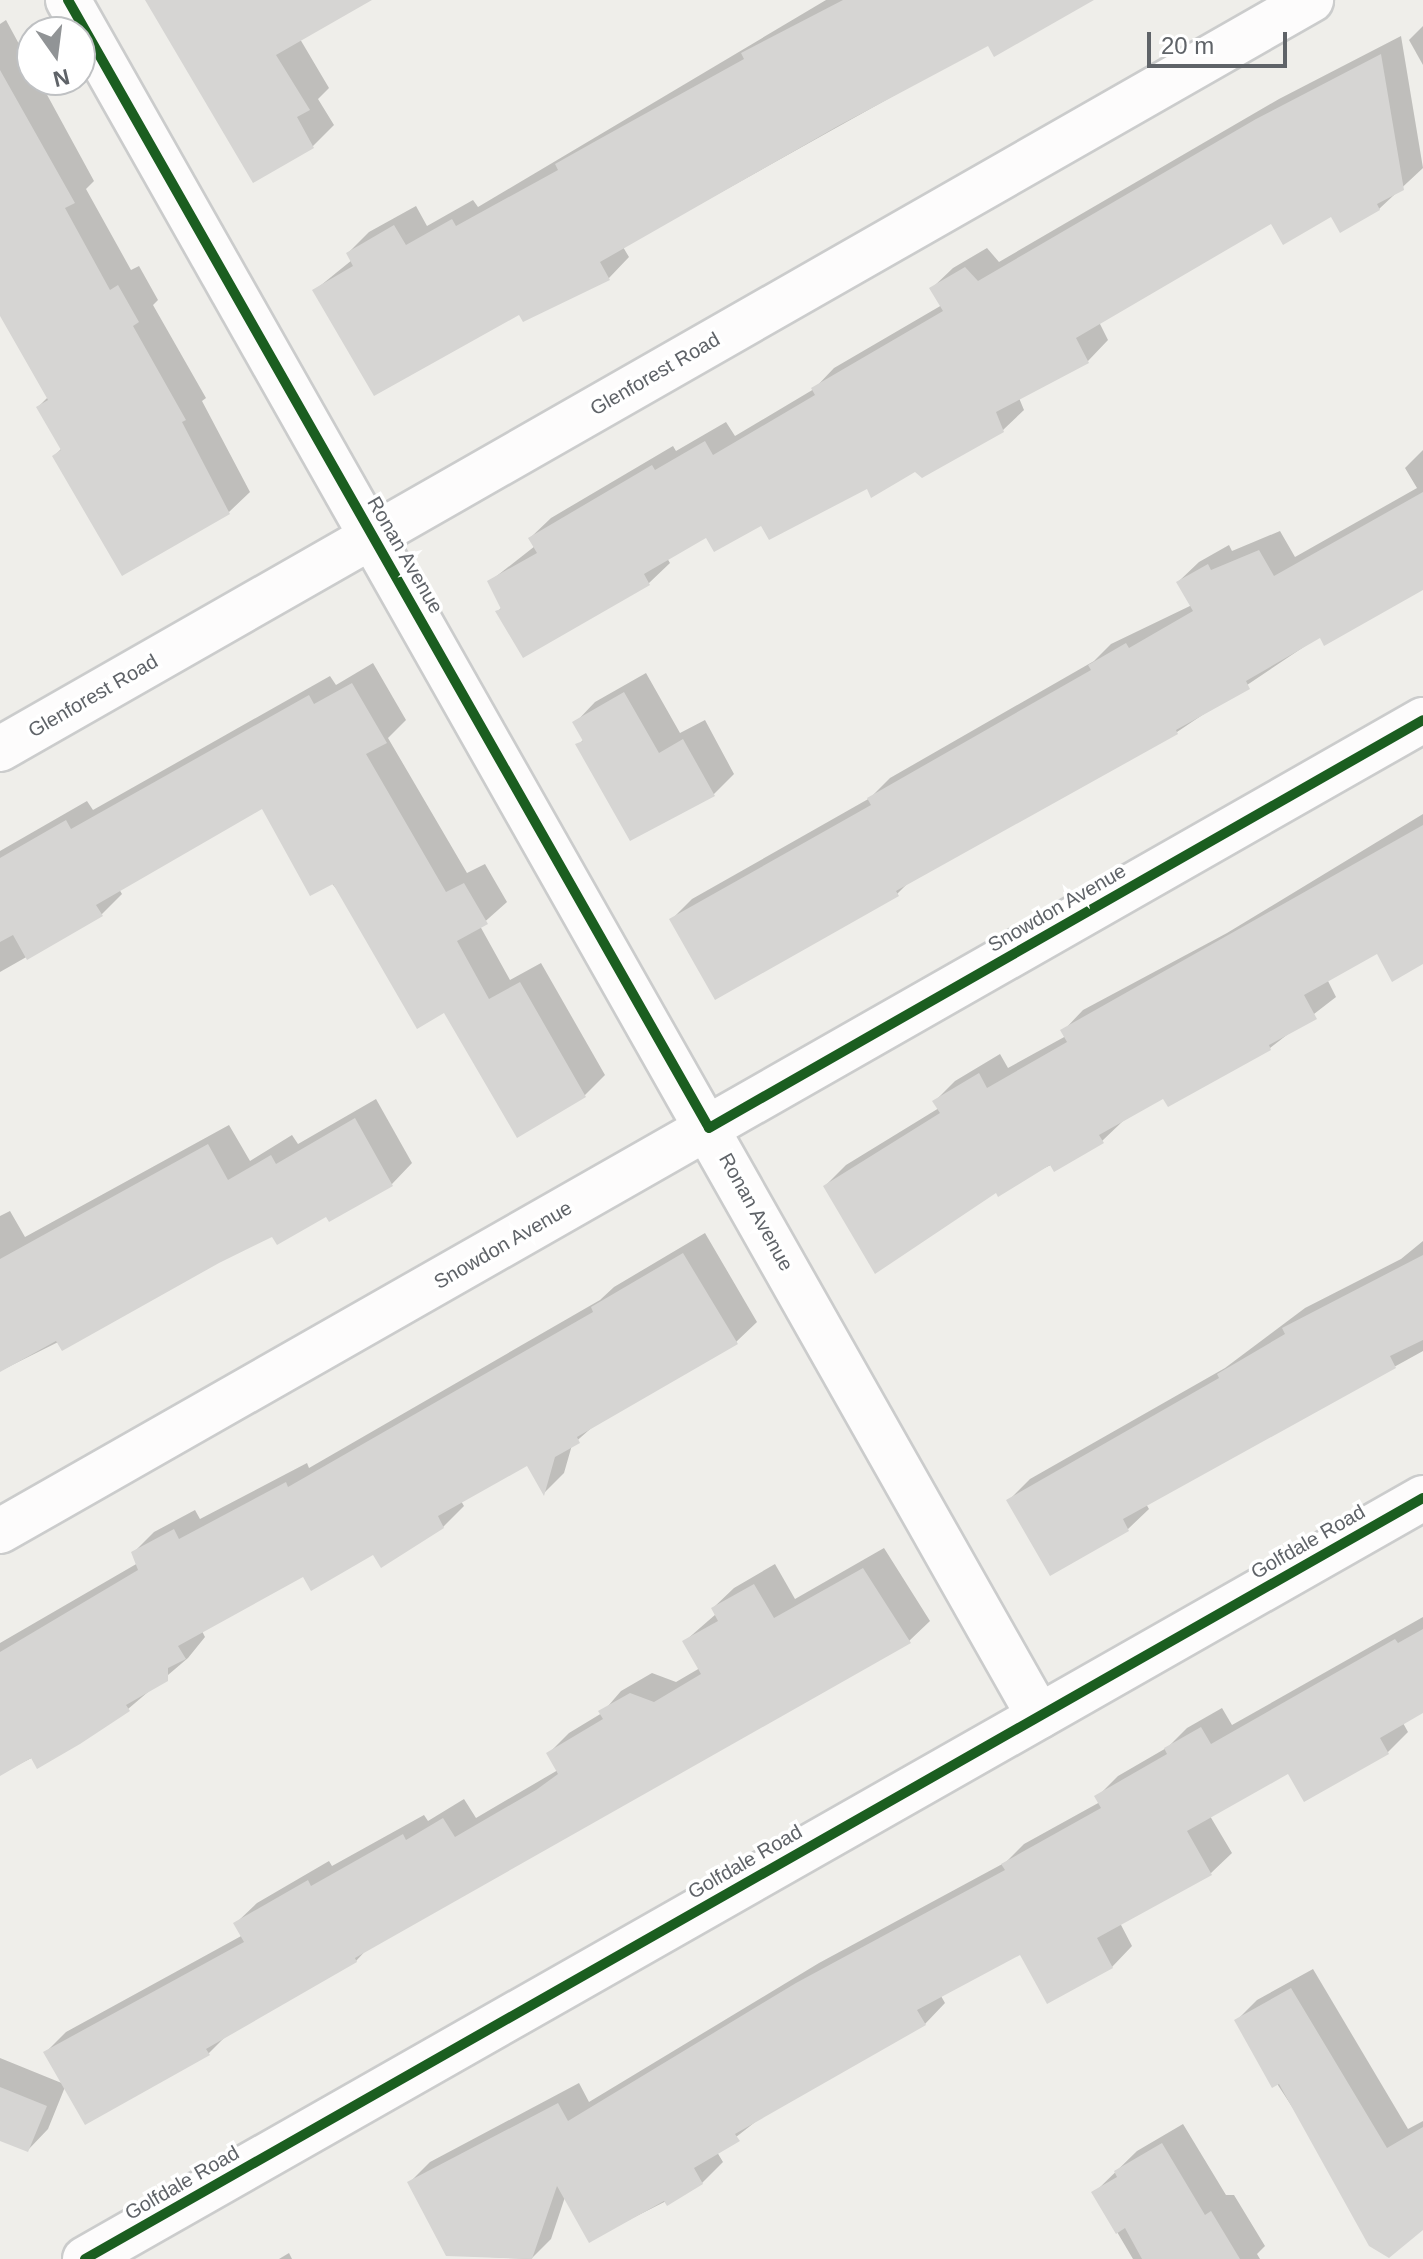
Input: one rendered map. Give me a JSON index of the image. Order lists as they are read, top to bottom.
{
  "streets": {
    "street": [
      "Glenforest Road",
      "Ronan Avenue",
      "Snowdon Avenue",
      "Golfdale Road"
    ]
  },
  "crossings": [
    ["Glenforest Road", "Ronan Avenue"],
    ["Ronan Avenue", "Snowdon Avenue"],
    ["Ronan Avenue", "Golfdale Road"]
  ],
  "scale_bar": "20 m",
  "north": "bottom"
}
